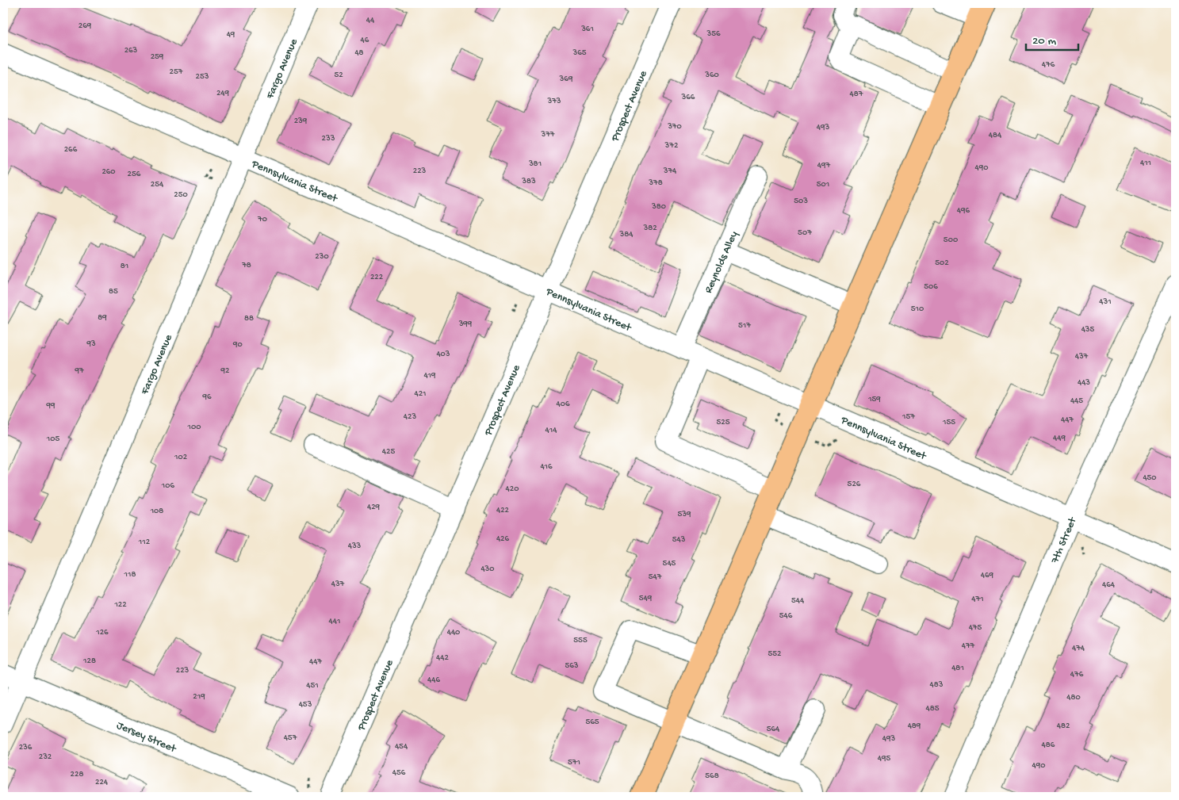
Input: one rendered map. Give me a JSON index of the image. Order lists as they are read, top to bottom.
{
  "streets": {
    "street": [
      "Fargo Avenue",
      "Prospect Avenue",
      "Pennsylvania Street",
      "Reynolds Alley",
      "7th Street",
      "Jersey Street"
    ]
  },
  "crossings": [
    ["Fargo Avenue", "Pennsylvania Street"],
    ["Fargo Avenue", "Jersey Street"],
    ["Prospect Avenue", "Pennsylvania Street"],
    ["Pennsylvania Street", "Reynolds Alley"],
    ["Pennsylvania Street", "7th Street"]
  ],
  "house_numbers": [
    "44",
    "269",
    "361",
    "356",
    "49",
    "46",
    "263",
    "48",
    "365",
    "259",
    "476",
    "257",
    "52",
    "360",
    "253",
    "369",
    "249",
    "487",
    "366",
    "373",
    "239",
    "370",
    "493",
    "377",
    "484",
    "233",
    "372",
    "266",
    "411",
    "381",
    "497",
    "490",
    "223",
    "374",
    "260",
    "256",
    "383",
    "378",
    "254",
    "501",
    "250",
    "503",
    "380",
    "496",
    "70",
    "382",
    "507",
    "384",
    "500",
    "230",
    "502",
    "78",
    "81",
    "222",
    "506",
    "85",
    "431",
    "510",
    "89",
    "88",
    "399",
    "517",
    "435",
    "93",
    "90",
    "403",
    "437",
    "97",
    "92",
    "419",
    "443",
    "421",
    "96",
    "159",
    "445",
    "406",
    "99",
    "423",
    "157",
    "447",
    "525",
    "155",
    "100",
    "414",
    "449",
    "105",
    "425",
    "102",
    "416",
    "450",
    "526",
    "106",
    "420",
    "429",
    "422",
    "108",
    "539",
    "426",
    "543",
    "112",
    "433",
    "545",
    "430",
    "118",
    "469",
    "547",
    "437",
    "464",
    "549",
    "471",
    "544",
    "122",
    "546",
    "441",
    "475",
    "126",
    "440",
    "555",
    "477",
    "474",
    "552",
    "442",
    "128",
    "447",
    "563",
    "481",
    "223",
    "476",
    "446",
    "483",
    "451",
    "219",
    "480",
    "453",
    "485",
    "565",
    "489",
    "482",
    "564",
    "457",
    "493",
    "486",
    "454",
    "236",
    "232",
    "495",
    "571",
    "490",
    "456",
    "228",
    "568",
    "224"
  ],
  "scale_bar": "20 m"
}
